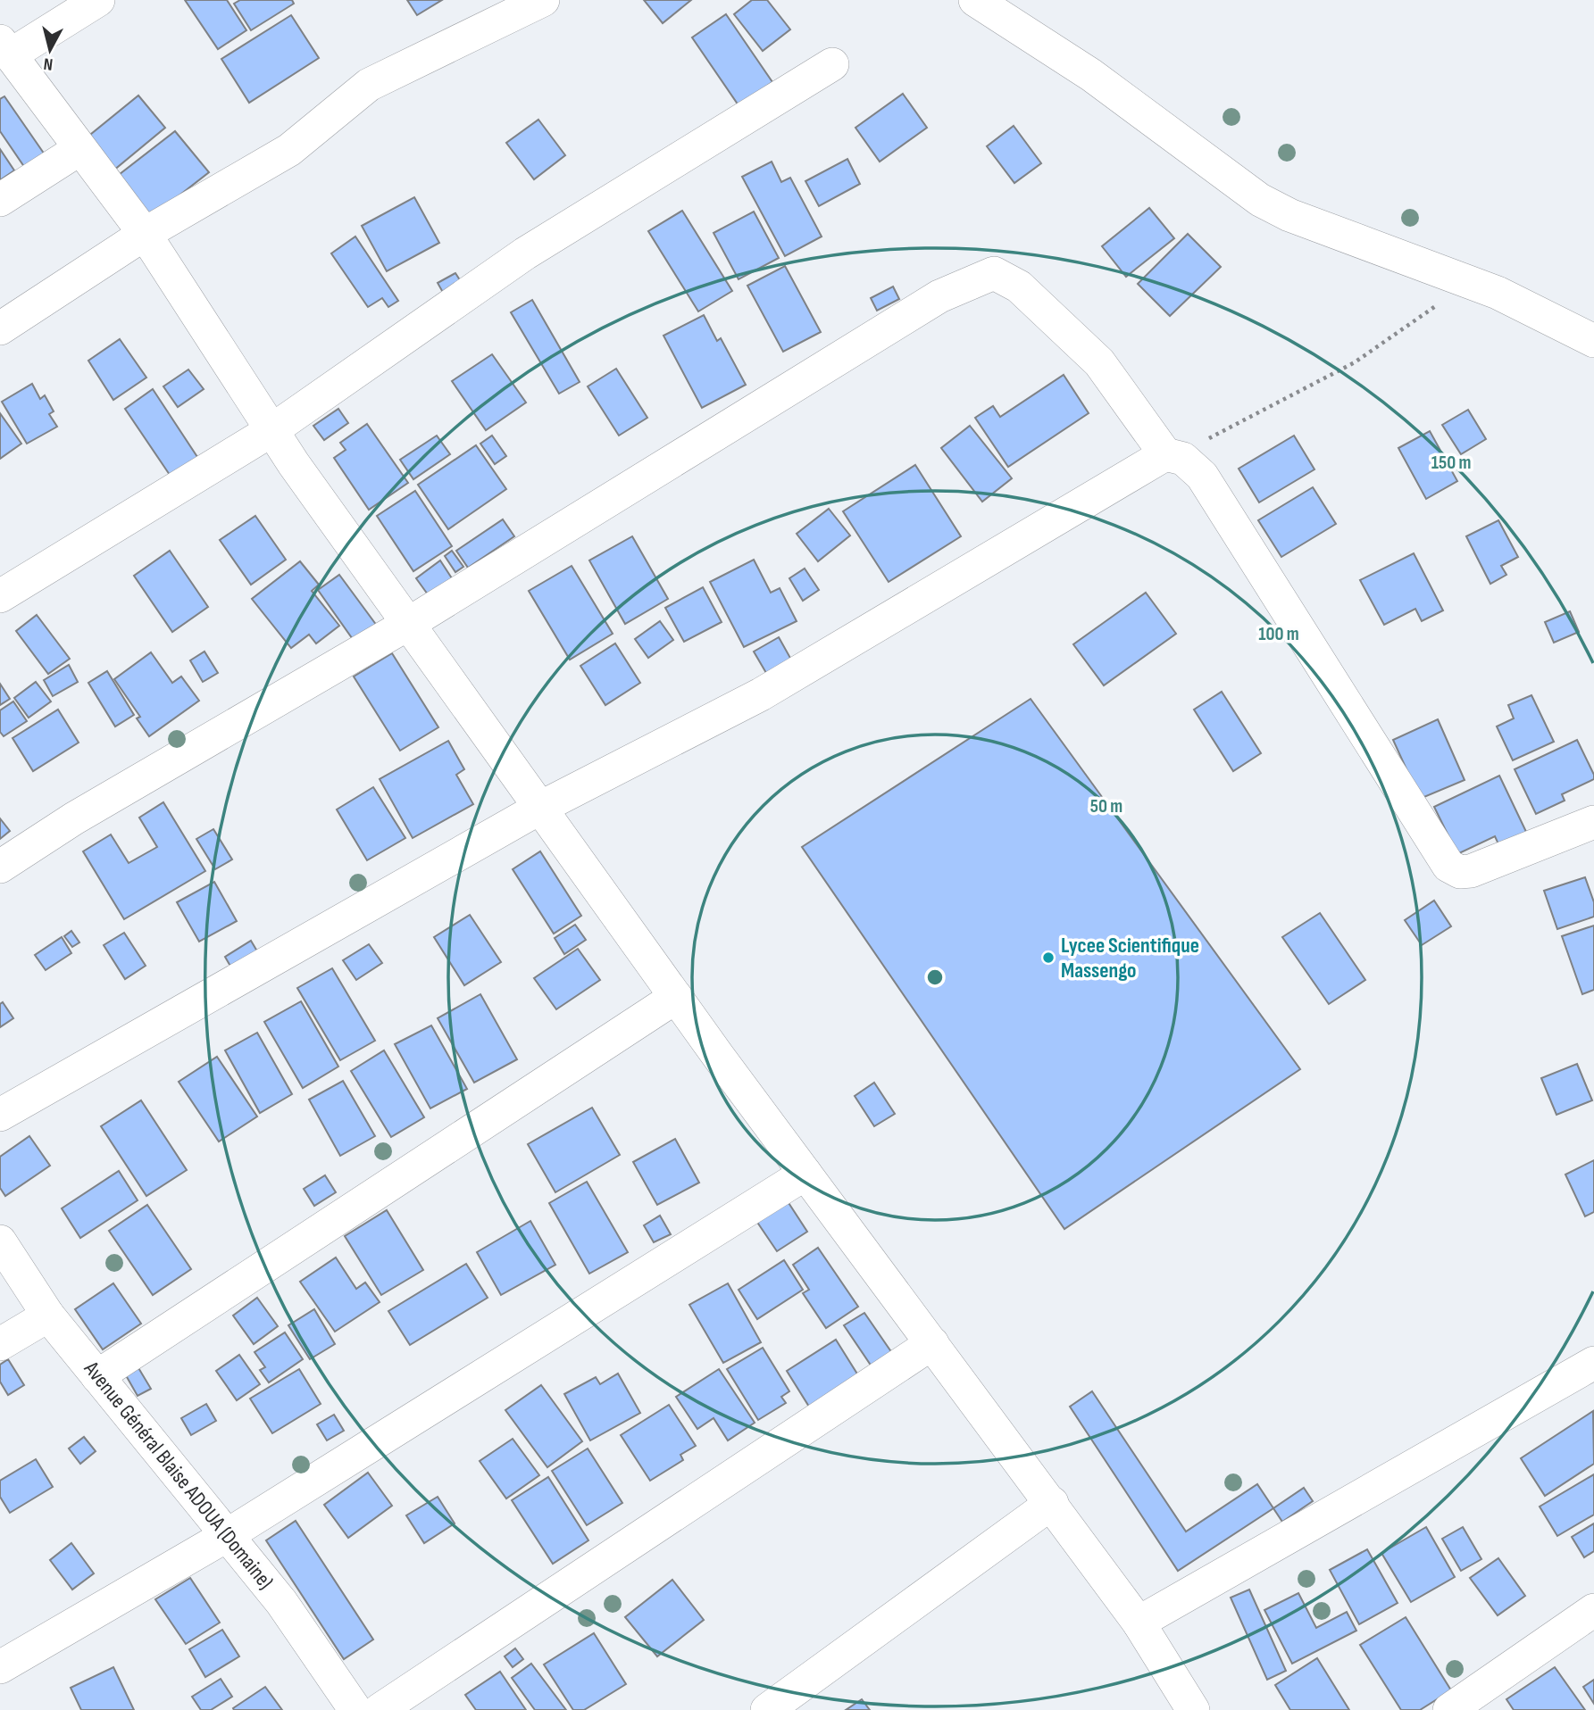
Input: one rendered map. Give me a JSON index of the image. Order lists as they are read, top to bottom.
{
  "streets": {
    "street": ["Avenue Général Blaise ADOUA (Domaine)"]
  },
  "places": ["Lycee Scientifique Massengo"],
  "north": "bottom",
  "rings": ["150 m", "100 m", "50 m"]
}
